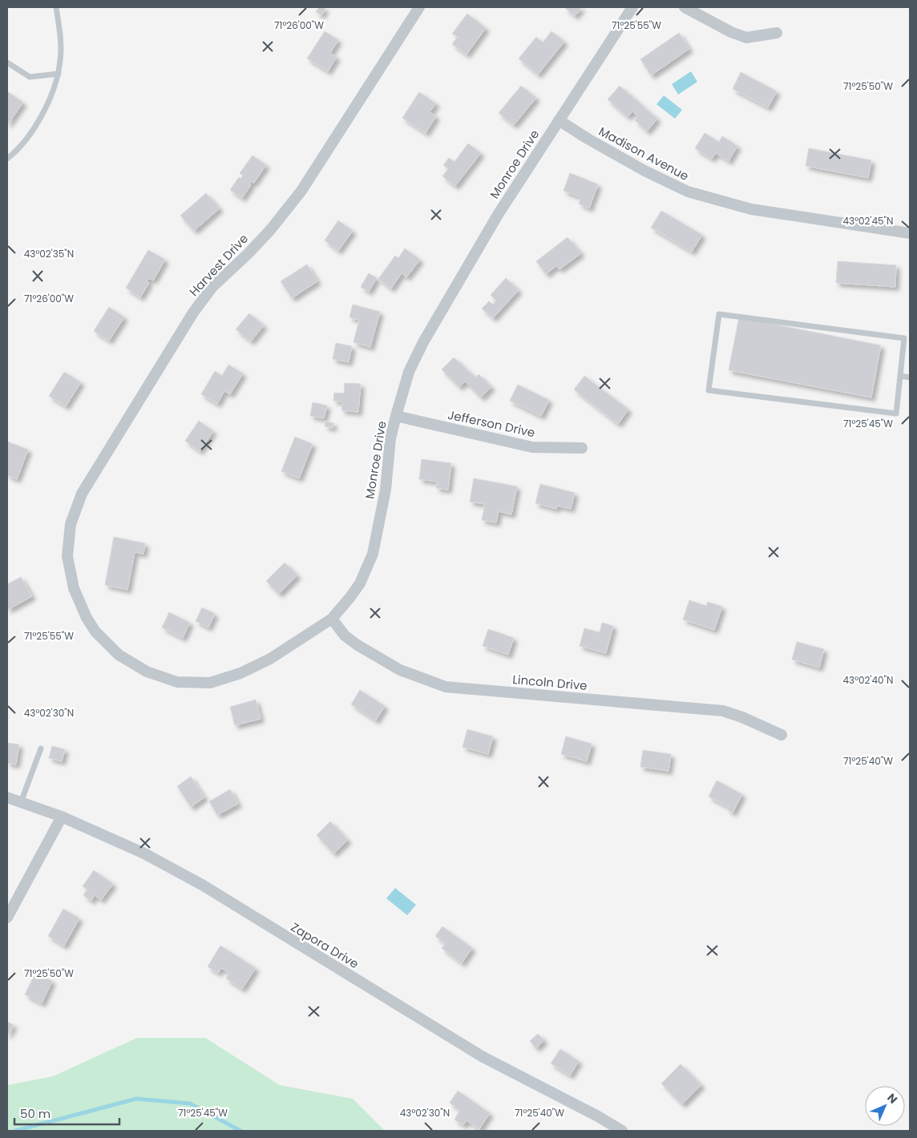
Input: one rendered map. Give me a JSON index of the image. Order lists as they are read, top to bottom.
{
  "streets": {
    "street": [
      "Madison Avenue",
      "Monroe Drive",
      "Harvest Drive",
      "Jefferson Drive",
      "Lincoln Drive",
      "Zapora Drive"
    ]
  },
  "crossings": [
    ["Madison Avenue", "Monroe Drive"],
    ["Monroe Drive", "Harvest Drive"],
    ["Monroe Drive", "Jefferson Drive"],
    ["Monroe Drive", "Lincoln Drive"]
  ],
  "scale_bar": "50 m",
  "north": "top right",
  "coordinates": [
    "71°26'00\"W",
    "71°25'55\"W",
    "71°25'50\"W",
    "43°02'45\"N",
    "43°02'35\"N",
    "71°25'45\"W",
    "43°02'40\"N",
    "43°02'30\"N",
    "71°25'40\"W"
  ]
}
